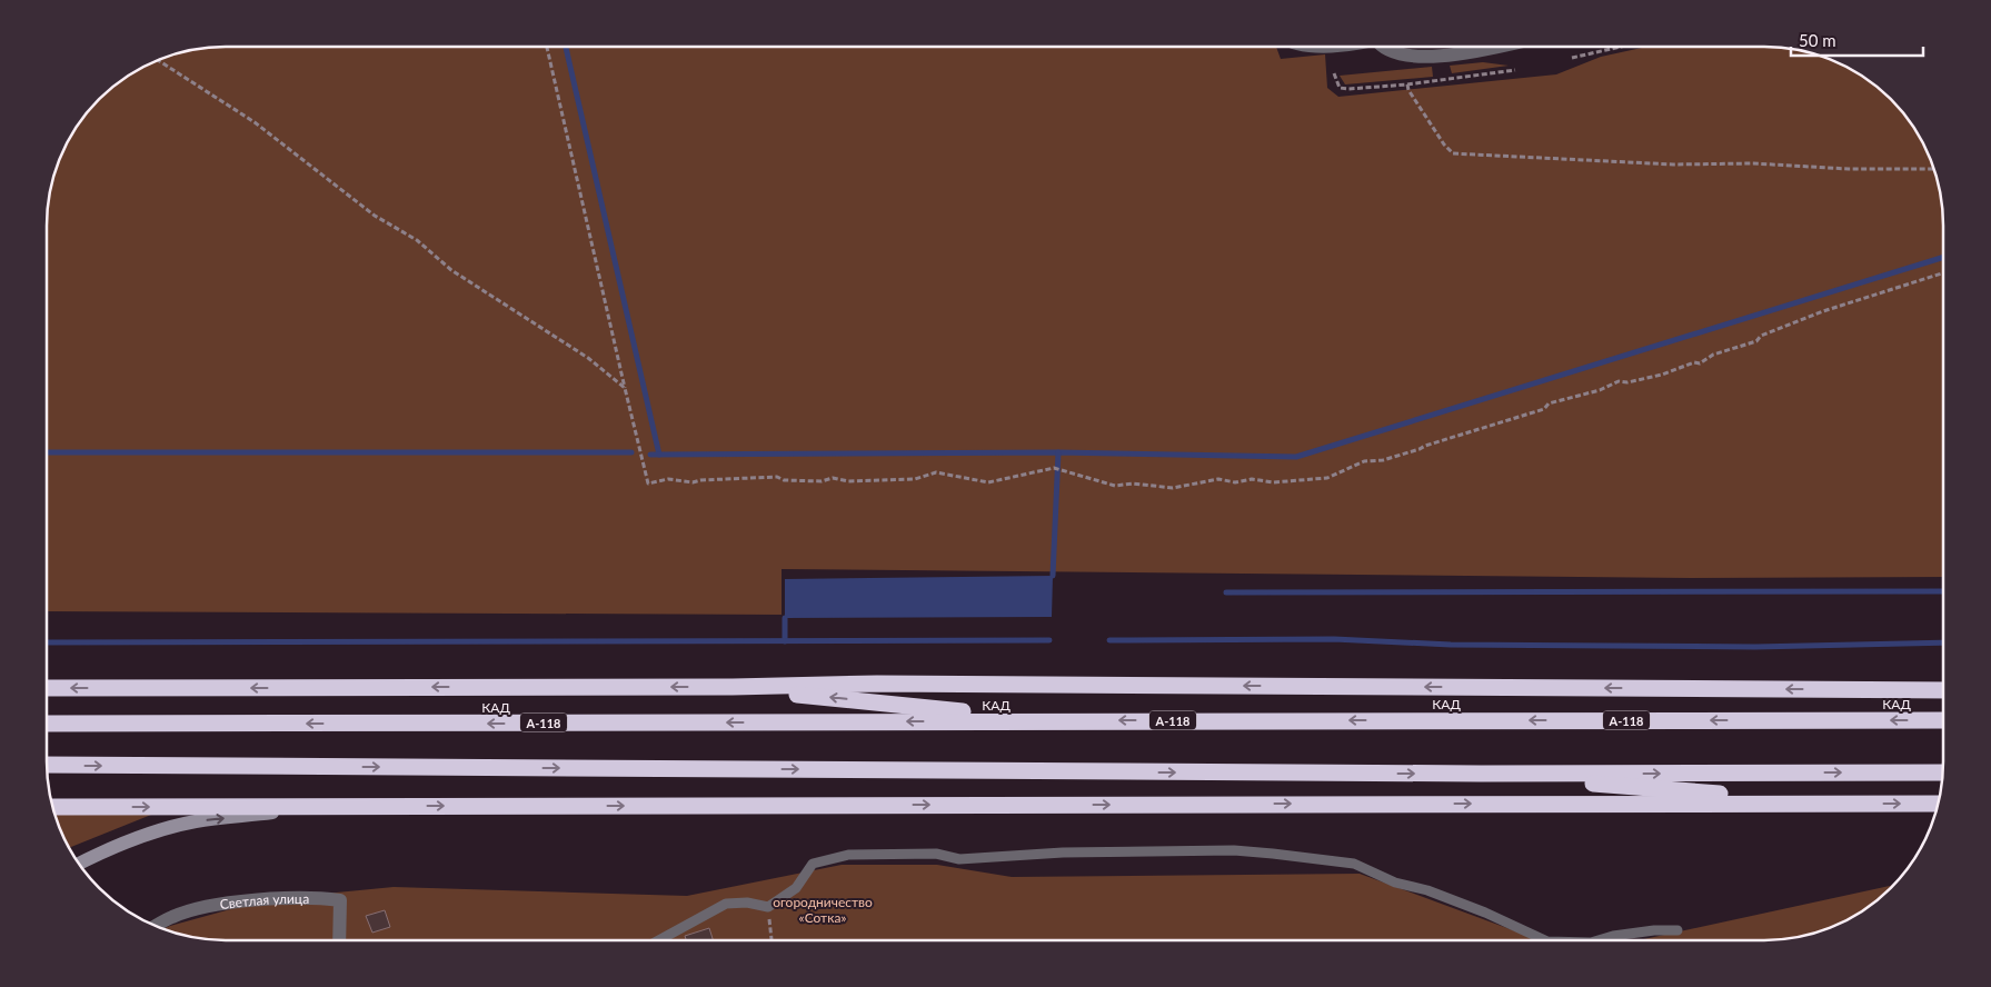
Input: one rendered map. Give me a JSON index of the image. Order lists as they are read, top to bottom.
{
  "streets": {
    "highway": ["КАД", "А-118"],
    "street": ["Светлая улица"]
  },
  "parks": ["огородничество «Сотка»"],
  "scale_bar": "50 m"
}
